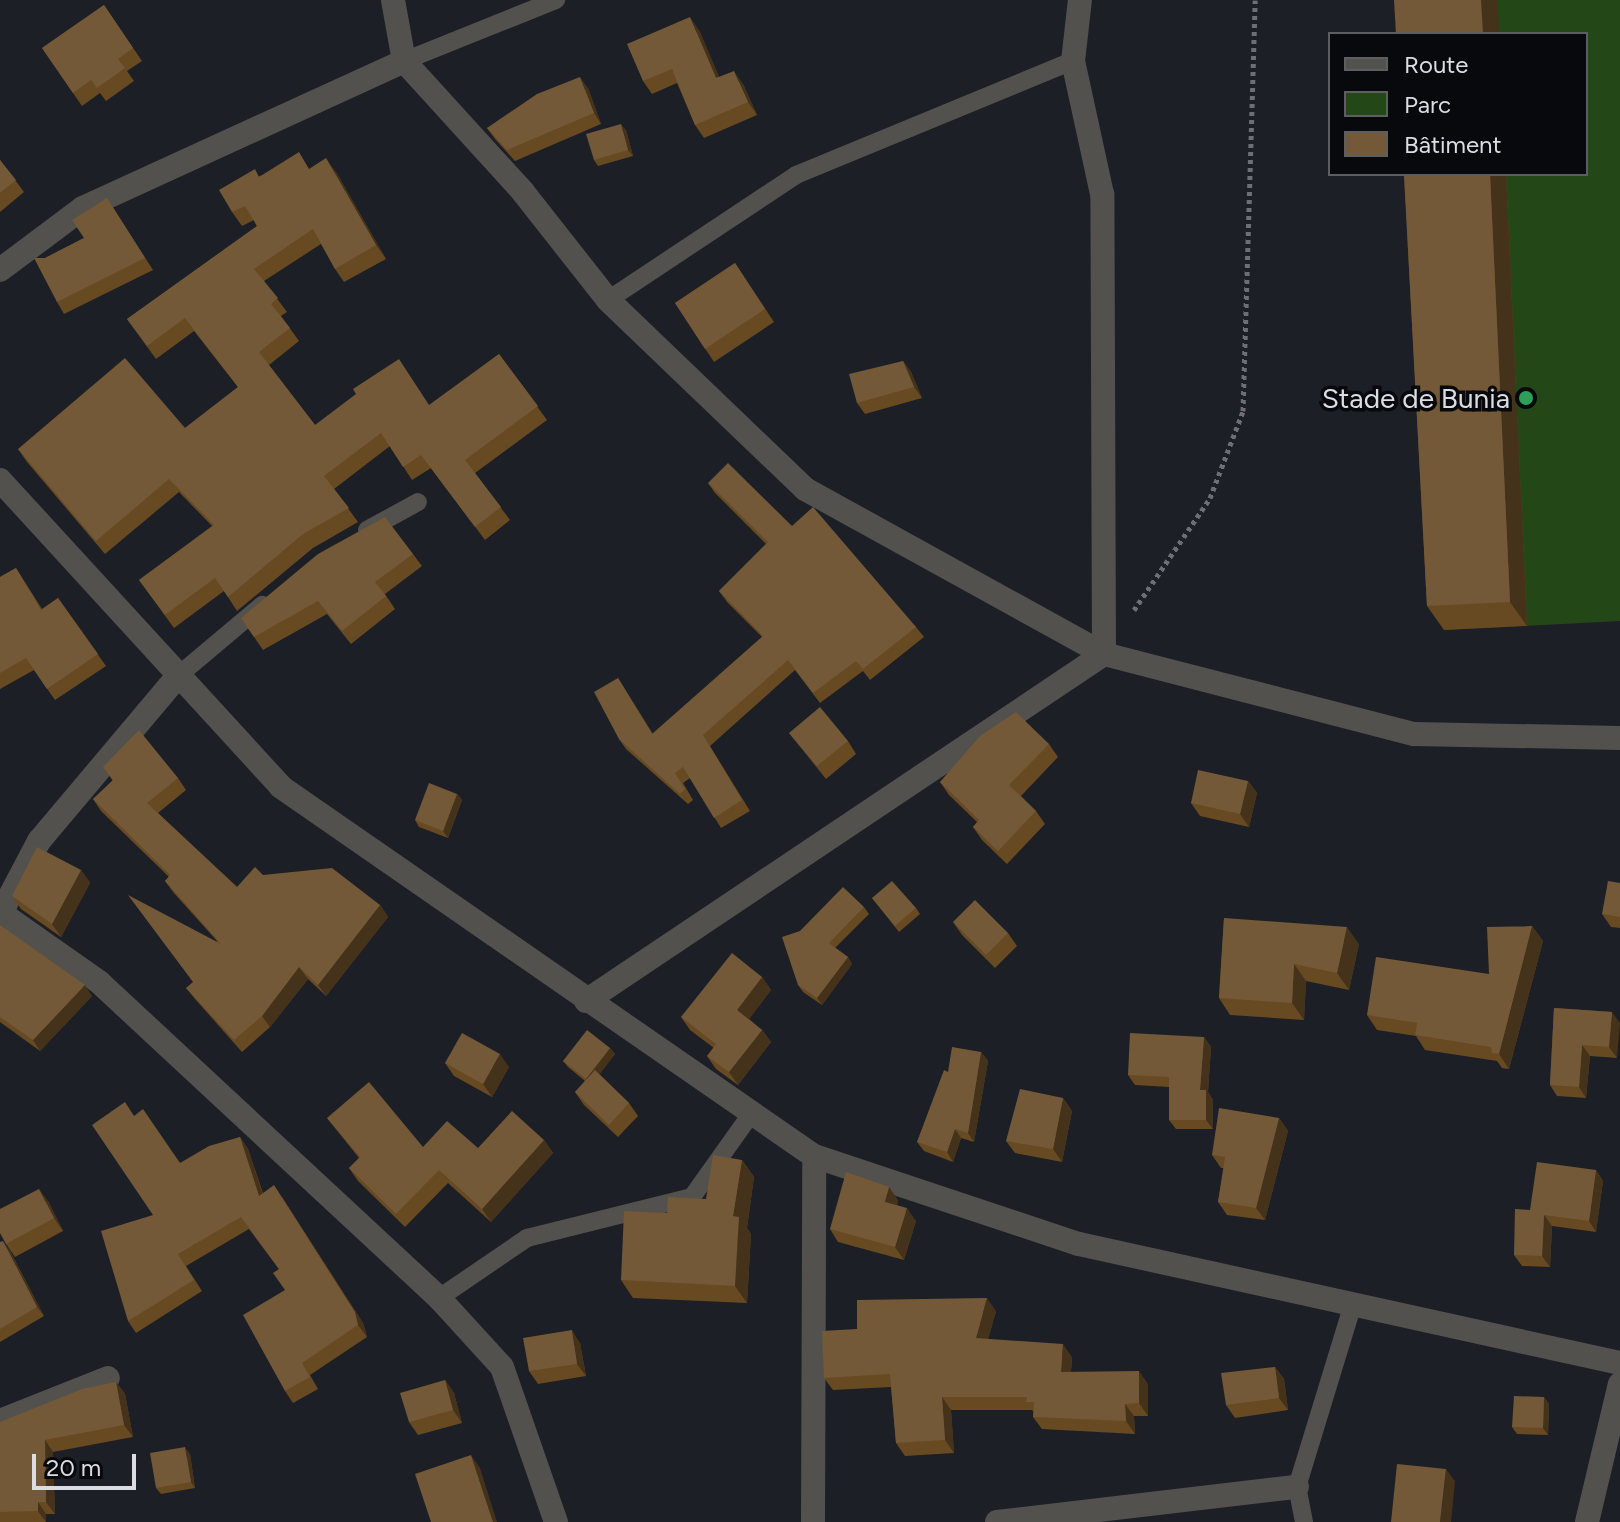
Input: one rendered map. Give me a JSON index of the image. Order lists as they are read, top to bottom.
{
  "places": ["Stade de Bunia"],
  "legend": ["Route", "Parc", "Bâtiment"],
  "scale_bar": "20 m"
}
